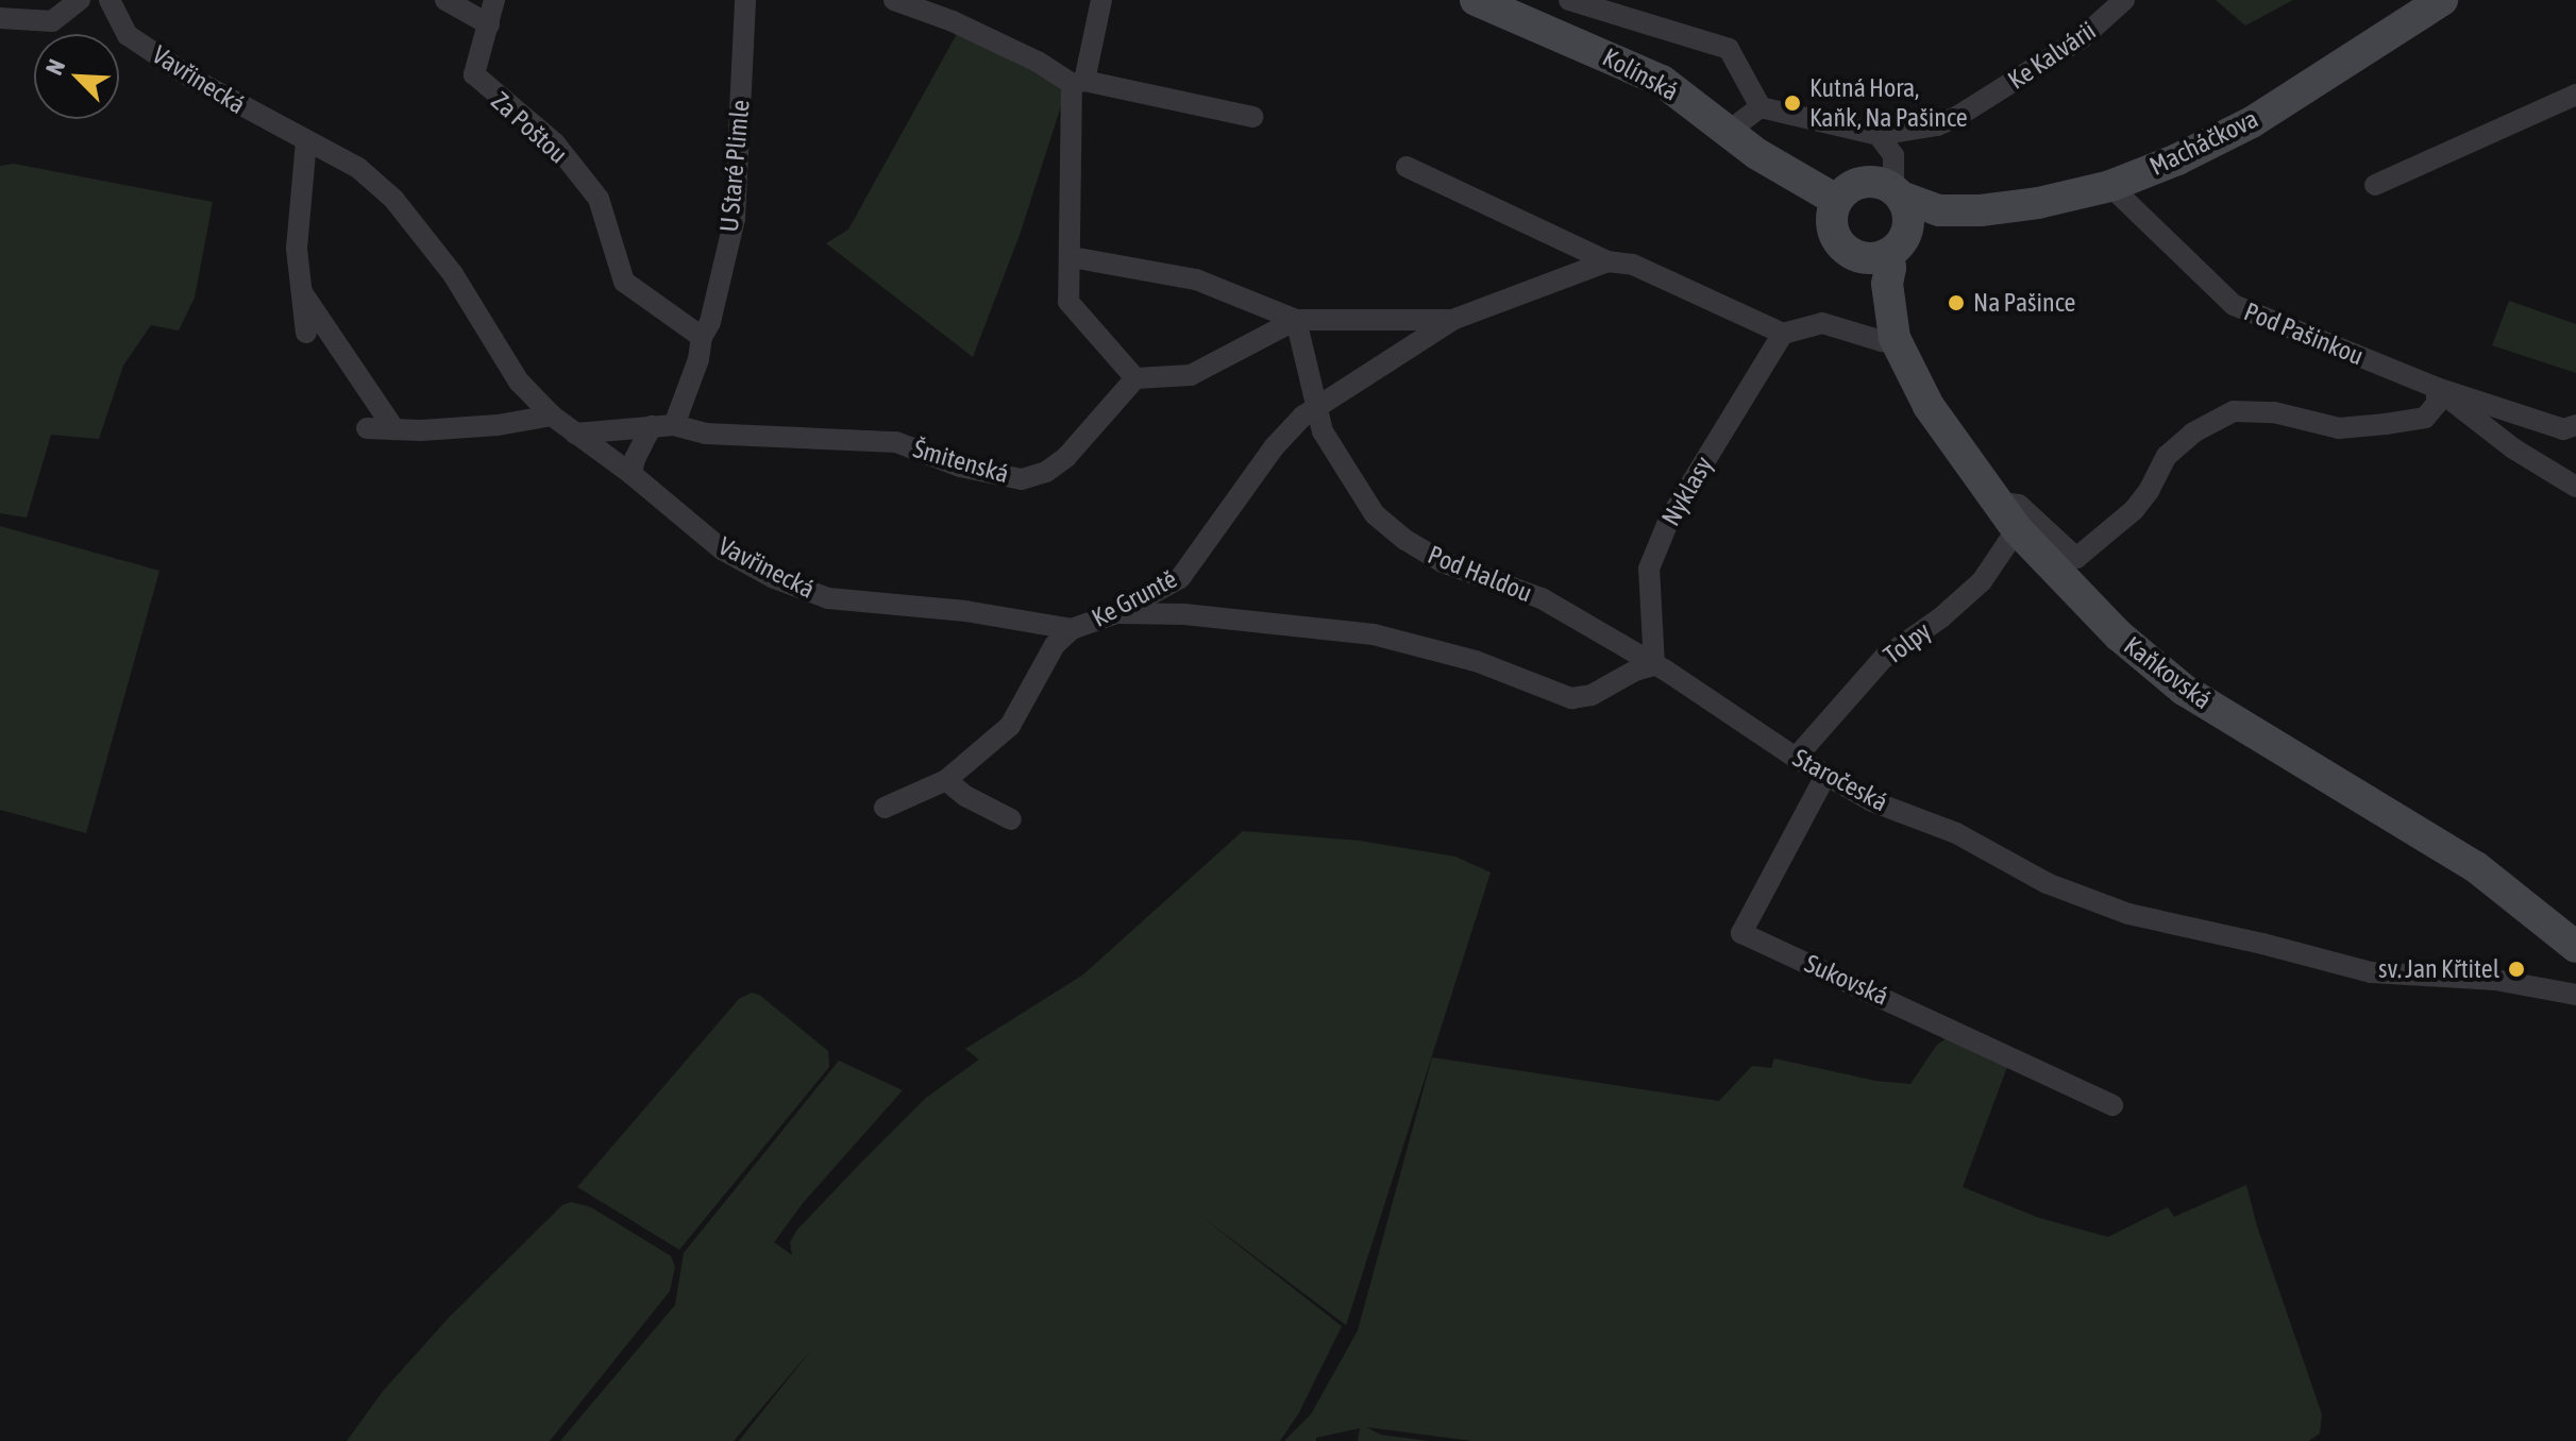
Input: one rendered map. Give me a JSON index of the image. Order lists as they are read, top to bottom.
{
  "streets": {
    "street": [
      "Ke Kalvárii",
      "Kolínská",
      "Vavřinecká",
      "Za Poštou",
      "Macháčkova",
      "U Staré Plimle",
      "Pod Pašinkou",
      "Šmitenská",
      "Nyklasy",
      "Pod Haldou",
      "Ke Gruntě",
      "Tolpy",
      "Kaňkovská",
      "Staročeská",
      "Sukovská"
    ]
  },
  "crossings": [
    ["Kolínská", "Kaňkovská"],
    ["Vavřinecká", "U Staré Plimle"],
    ["Vavřinecká", "Šmitenská"],
    ["Vavřinecká", "Ke Gruntě"],
    ["Za Poštou", "U Staré Plimle"],
    ["Macháčkova", "Pod Pašinkou"],
    ["U Staré Plimle", "Šmitenská"],
    ["Nyklasy", "Pod Haldou"],
    ["Nyklasy", "Staročeská"],
    ["Pod Haldou", "Ke Gruntě"],
    ["Pod Haldou", "Staročeská"],
    ["Tolpy", "Kaňkovská"],
    ["Tolpy", "Staročeská"],
    ["Staročeská", "Sukovská"]
  ],
  "places": ["Kutná Hora, Kaňk, Na Pašince", "Na Pašince", "sv. Jan Křtitel"],
  "north": "top left"
}
